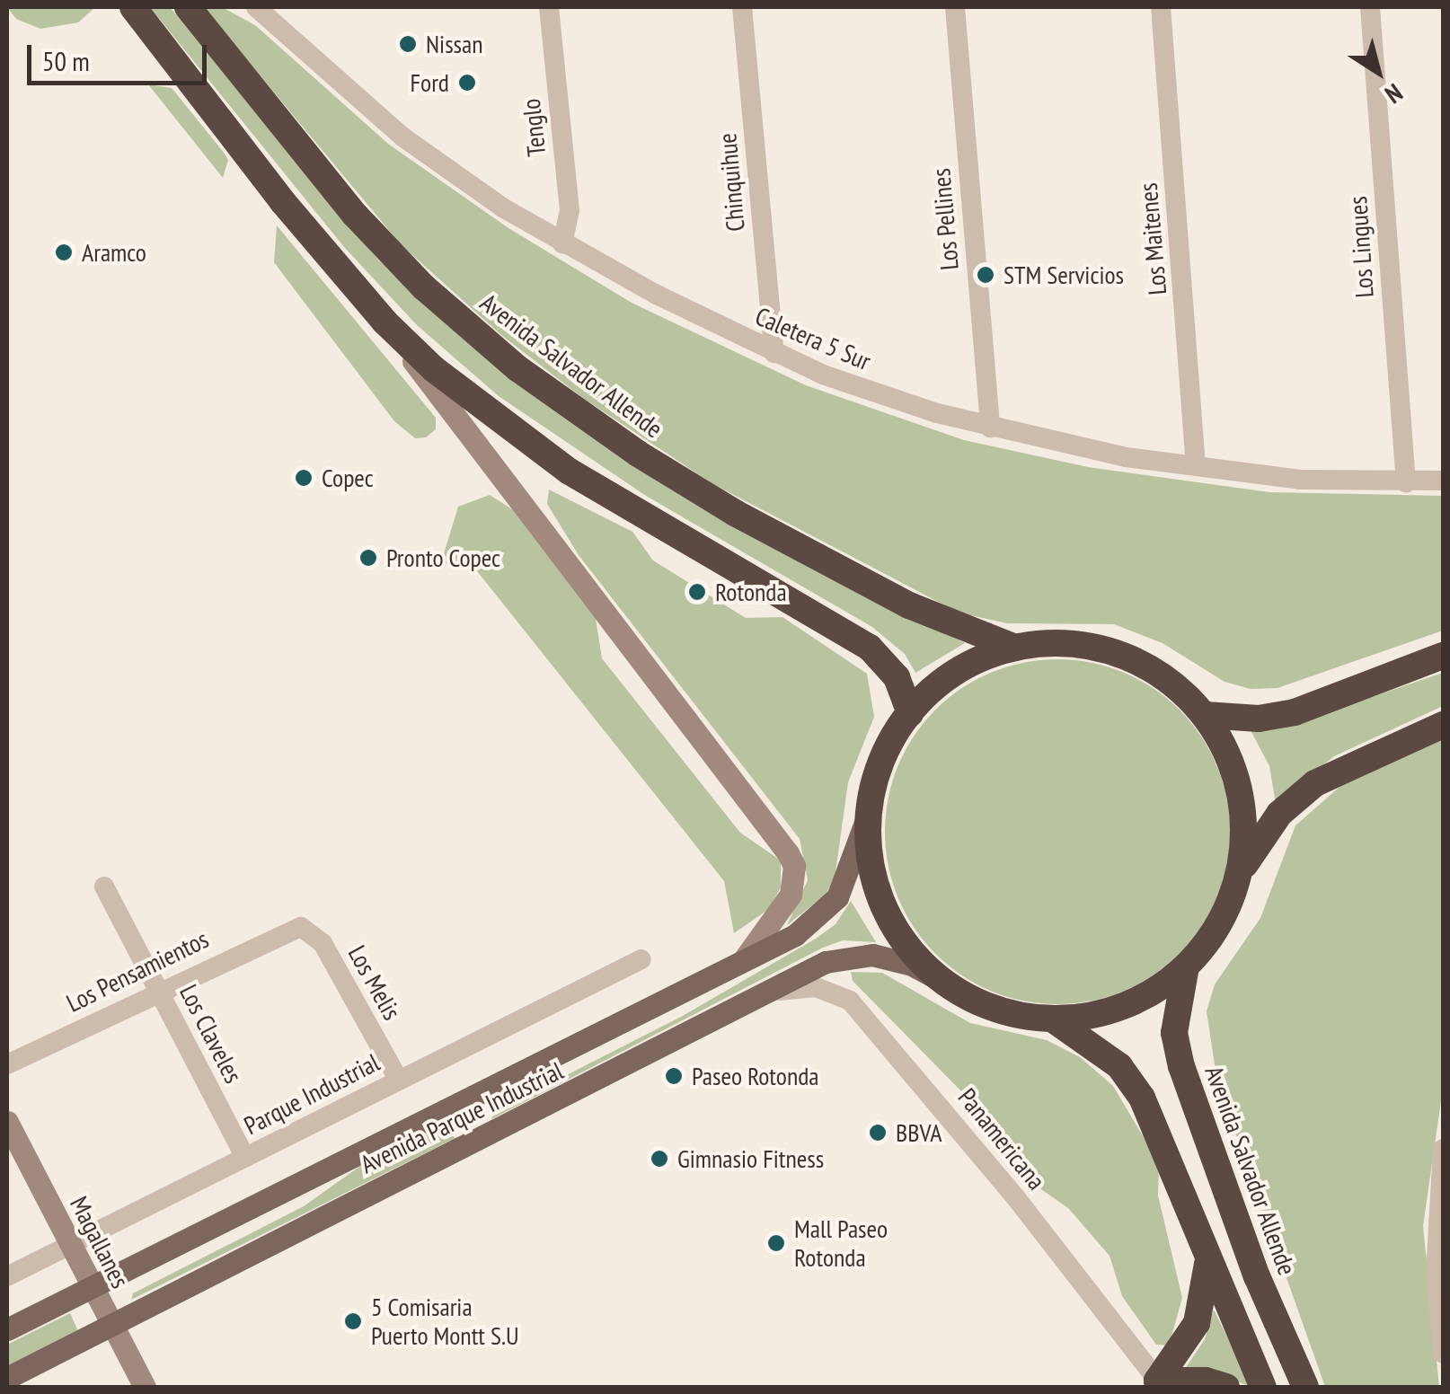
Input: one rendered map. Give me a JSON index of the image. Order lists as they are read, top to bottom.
{
  "streets": {
    "highway": ["Avenida Salvador Allende"],
    "main road": ["Avenida Parque Industrial"],
    "street": [
      "Tenglo",
      "Chinquihue",
      "Los Pellines",
      "Los Maitenes",
      "Los Lingues",
      "Caletera 5 Sur",
      "Los Pensamientos",
      "Los Melis",
      "Los Claveles",
      "Parque Industrial",
      "Panamericana",
      "Magallanes"
    ]
  },
  "crossings": [
    ["Tenglo", "Caletera 5 Sur"],
    ["Chinquihue", "Caletera 5 Sur"],
    ["Los Pellines", "Caletera 5 Sur"],
    ["Los Maitenes", "Caletera 5 Sur"],
    ["Los Lingues", "Caletera 5 Sur"],
    ["Los Pensamientos", "Los Melis"],
    ["Los Pensamientos", "Los Claveles"],
    ["Los Melis", "Parque Industrial"],
    ["Los Claveles", "Parque Industrial"],
    ["Parque Industrial", "Magallanes"],
    ["Avenida Parque Industrial", "Panamericana"],
    ["Avenida Parque Industrial", "Magallanes"]
  ],
  "places": [
    "Nissan",
    "Ford",
    "Aramco",
    "STM Servicios",
    "Copec",
    "Pronto Copec",
    "Rotonda",
    "Paseo Rotonda",
    "BBVA",
    "Gimnasio Fitness",
    "Mall Paseo Rotonda",
    "5 Comisaria Puerto Montt S.U"
  ],
  "scale_bar": "50 m",
  "north": "bottom right"
}
